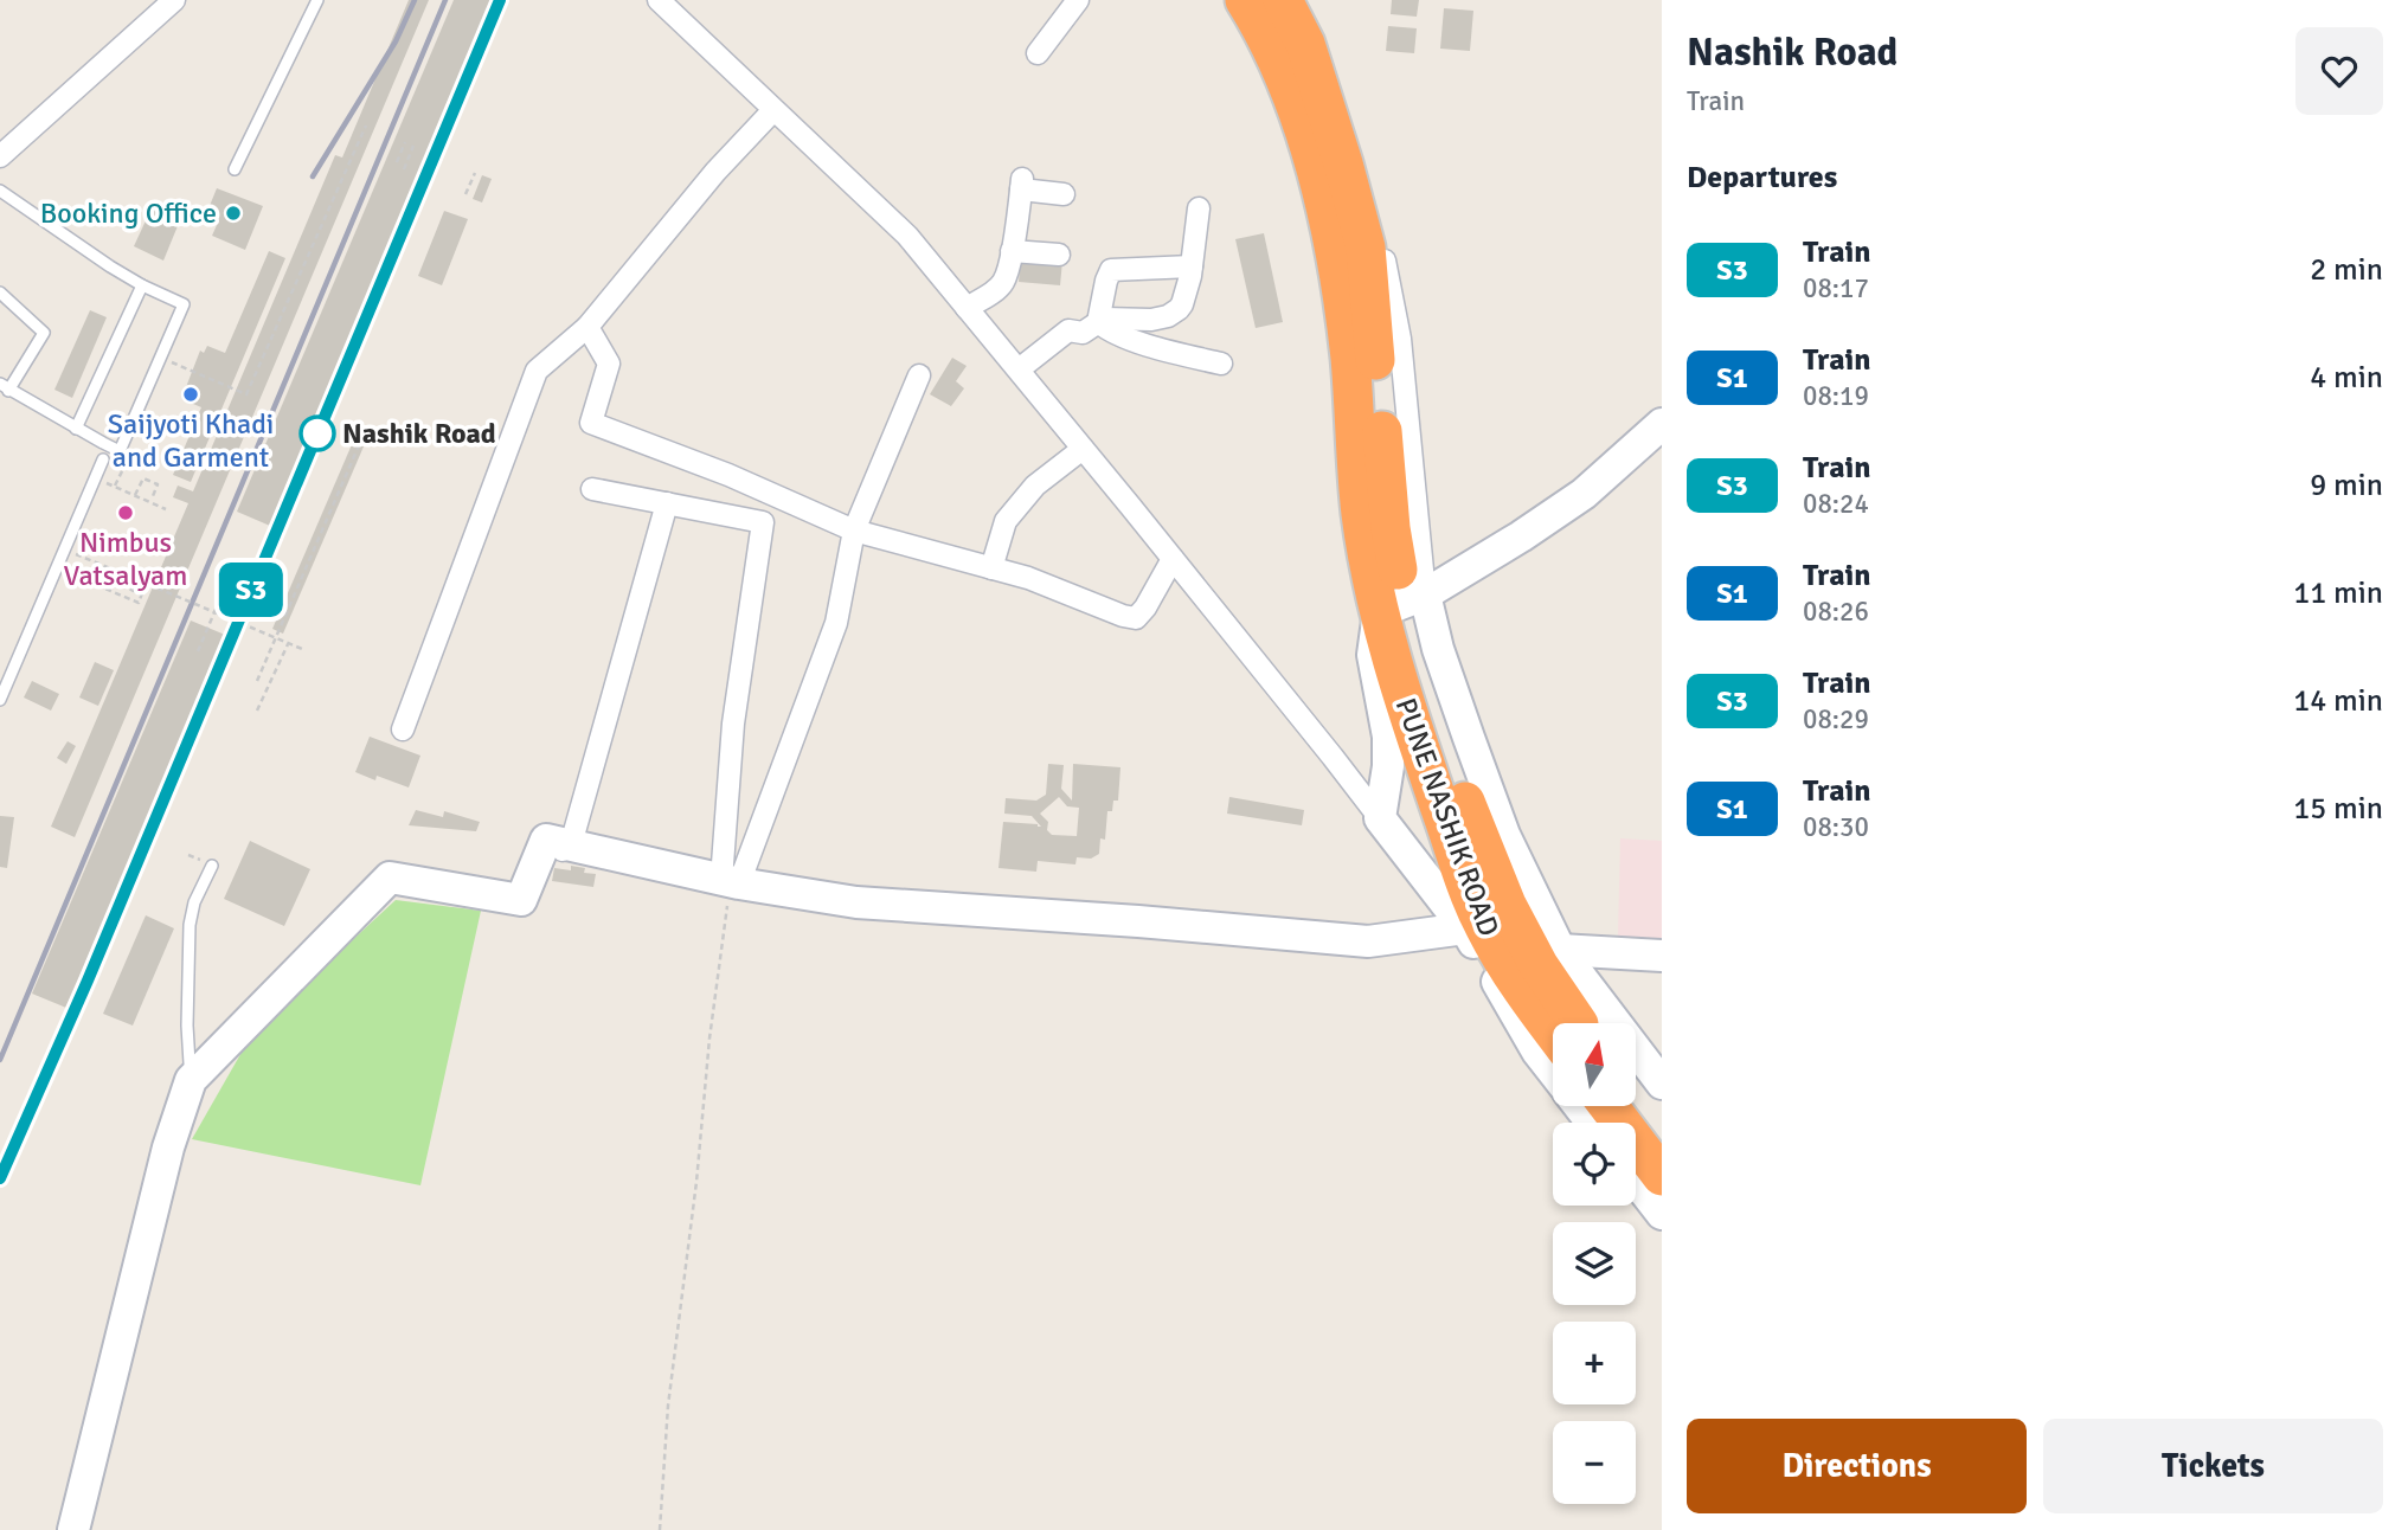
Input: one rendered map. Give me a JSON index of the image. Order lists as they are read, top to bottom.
{
  "streets": {
    "highway": ["PUNE NASHIK ROAD"]
  },
  "places": [
    "Booking Office",
    "Saijyoti Khadi and Garment",
    "Nashik Road",
    "Nimbus Vatsalyam"
  ],
  "north": "top",
  "page": {
    "on_map": "S3",
    "heading": [
      ["Nashik Road", "Train"],
      "Departures"
    ],
    "list": [
      {
        "mark": "S3",
        "name": "Train",
        "note": "08:17",
        "value": "2 min"
      },
      {
        "mark": "S1",
        "name": "Train",
        "note": "08:19",
        "value": "4 min"
      },
      {
        "mark": "S3",
        "name": "Train",
        "note": "08:24",
        "value": "9 min"
      },
      {
        "mark": "S1",
        "name": "Train",
        "note": "08:26",
        "value": "11 min"
      },
      {
        "mark": "S3",
        "name": "Train",
        "note": "08:29",
        "value": "14 min"
      },
      {
        "mark": "S1",
        "name": "Train",
        "note": "08:30",
        "value": "15 min"
      }
    ],
    "map_buttons": ["+", "−"],
    "buttons": ["Directions", "Tickets"]
  }
}
